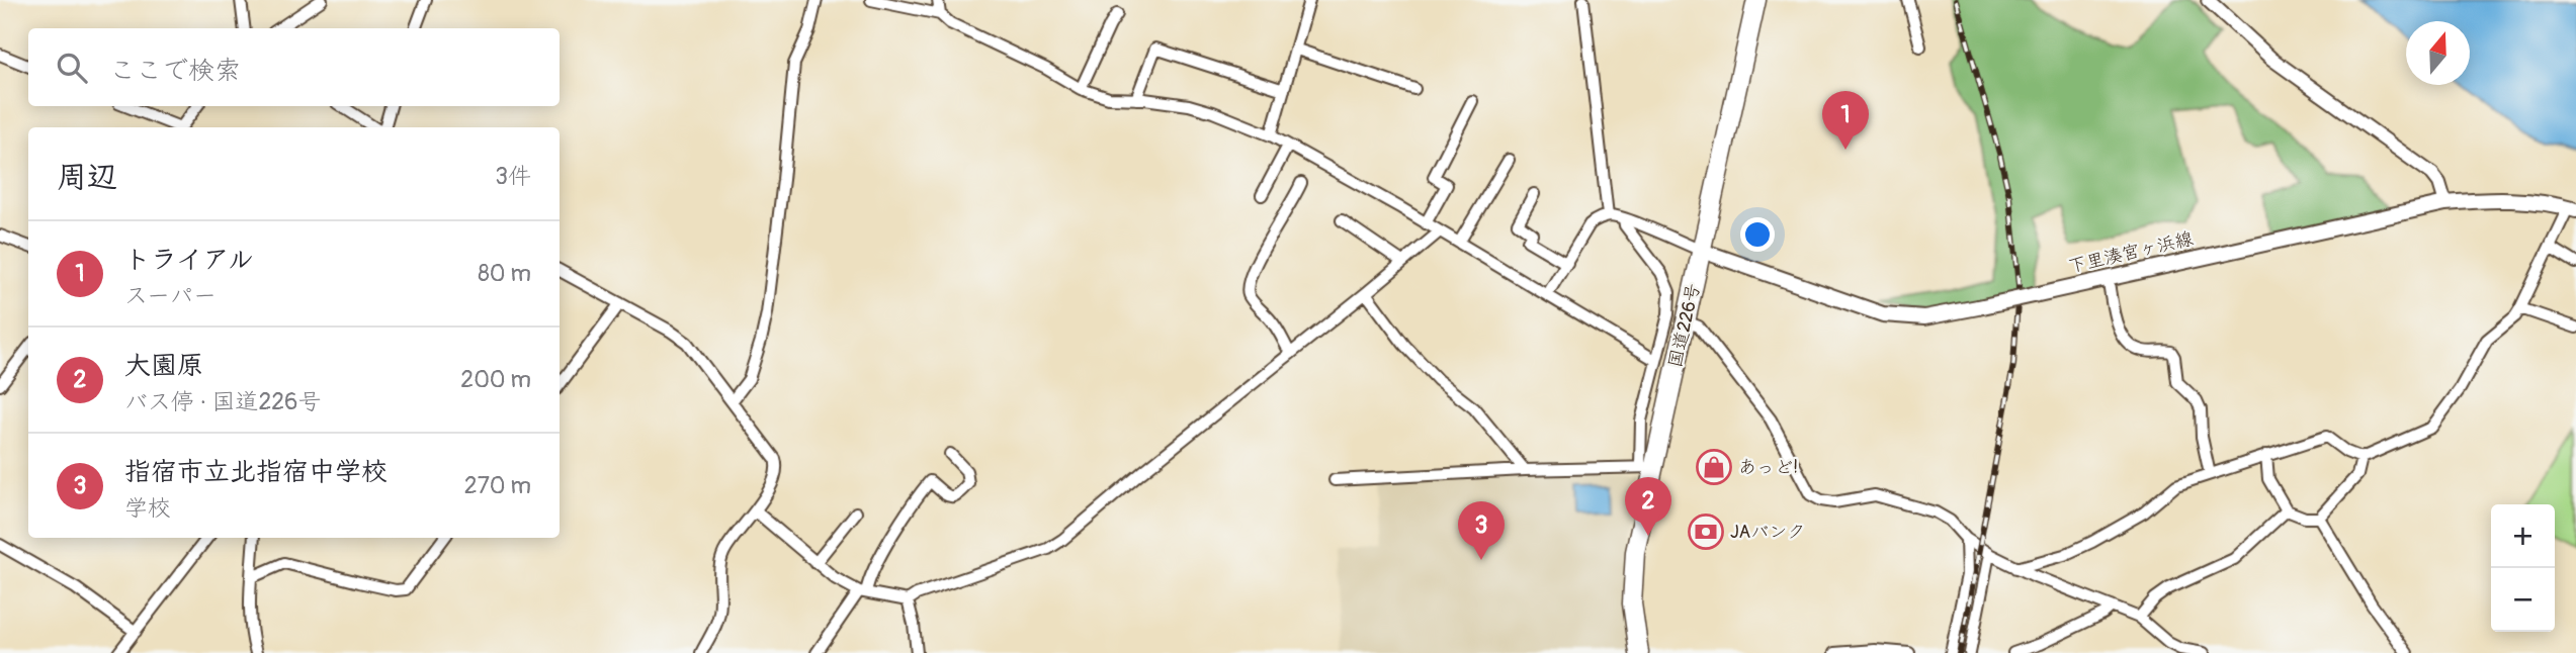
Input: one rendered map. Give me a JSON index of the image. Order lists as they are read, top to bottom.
{
  "streets": {
    "highway": ["国道226号"],
    "main road": ["下里湊宮ヶ浜線"]
  },
  "crossings": [
    ["下里湊宮ヶ浜線", "国道226号"]
  ],
  "places": {
    "shop": ["あっど!"],
    "bank": ["JAバンク"]
  },
  "north": "top",
  "page": {
    "search": "ここで検索",
    "pins": ["1", "2", "3"],
    "heading": ["周辺", "3件"],
    "list": [
      {
        "mark": "1",
        "name": "トライアル",
        "note": "スーパー",
        "value": "80 m"
      },
      {
        "mark": "2",
        "name": "大園原",
        "note": "バス停 · 国道226号",
        "value": "200 m"
      },
      {
        "mark": "3",
        "name": "指宿市立北指宿中学校",
        "note": "学校",
        "value": "270 m"
      }
    ],
    "map_buttons": ["+", "−"]
  }
}
